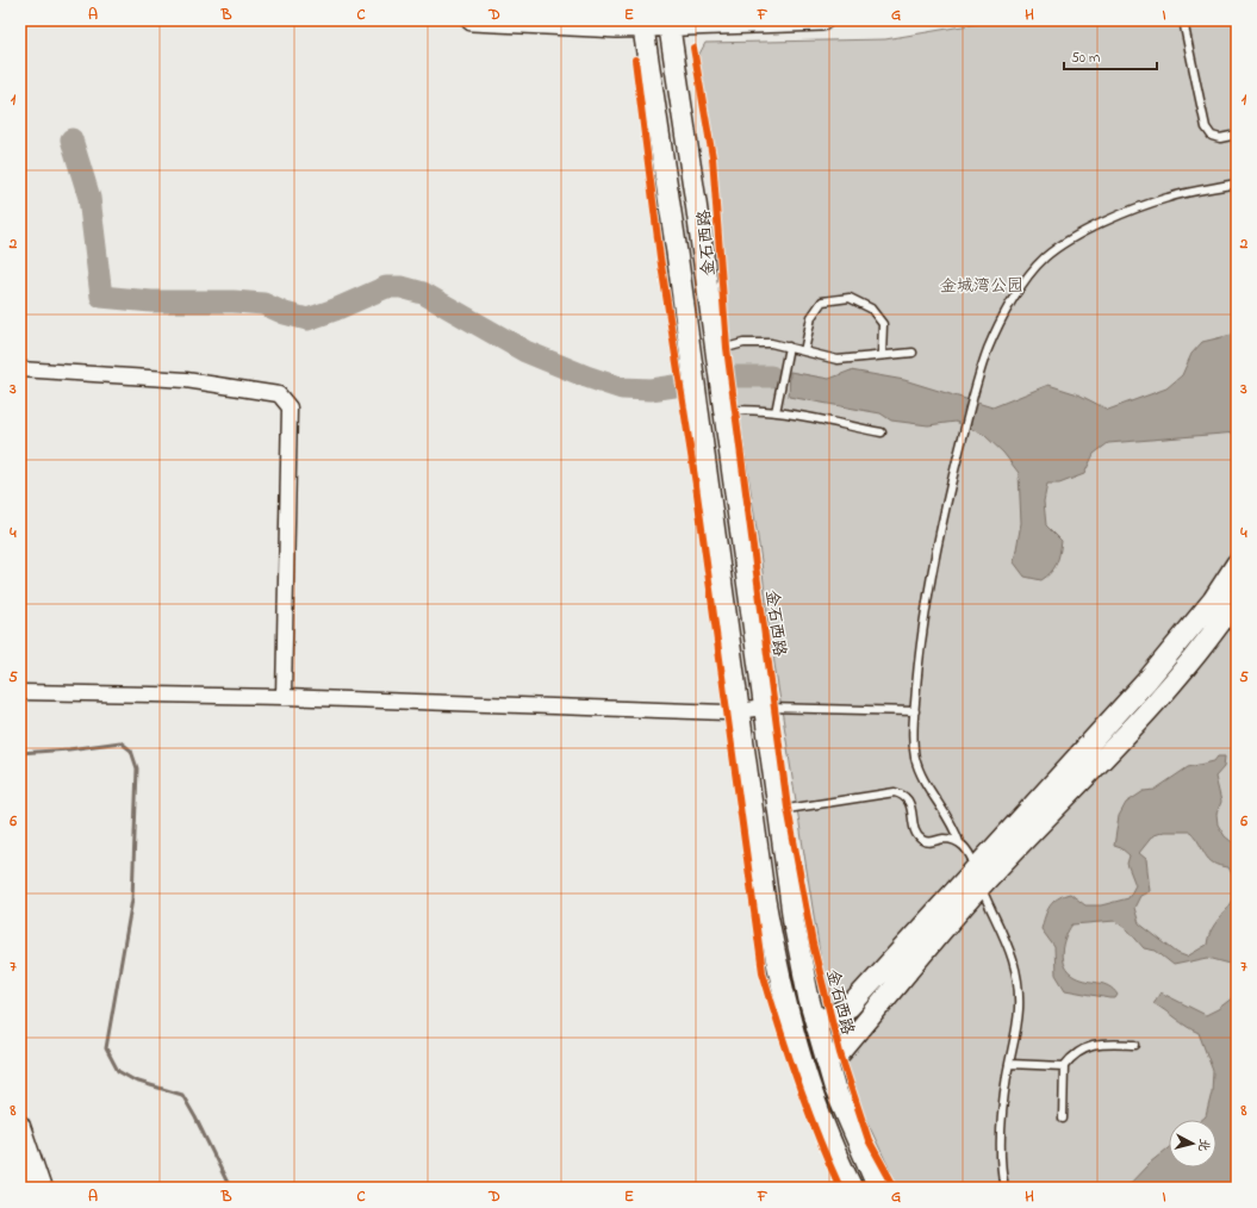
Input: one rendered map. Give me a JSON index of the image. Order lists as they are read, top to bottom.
{
  "streets": {
    "main road": ["金石西路"]
  },
  "parks": ["金城湾公园"],
  "scale_bar": "50 m",
  "north": "right",
  "grid": {
    "columns": [
      "A",
      "B",
      "C",
      "D",
      "E",
      "F",
      "G",
      "H",
      "I"
    ],
    "rows": [
      "1",
      "2",
      "3",
      "4",
      "5",
      "6",
      "7",
      "8"
    ]
  }
}
